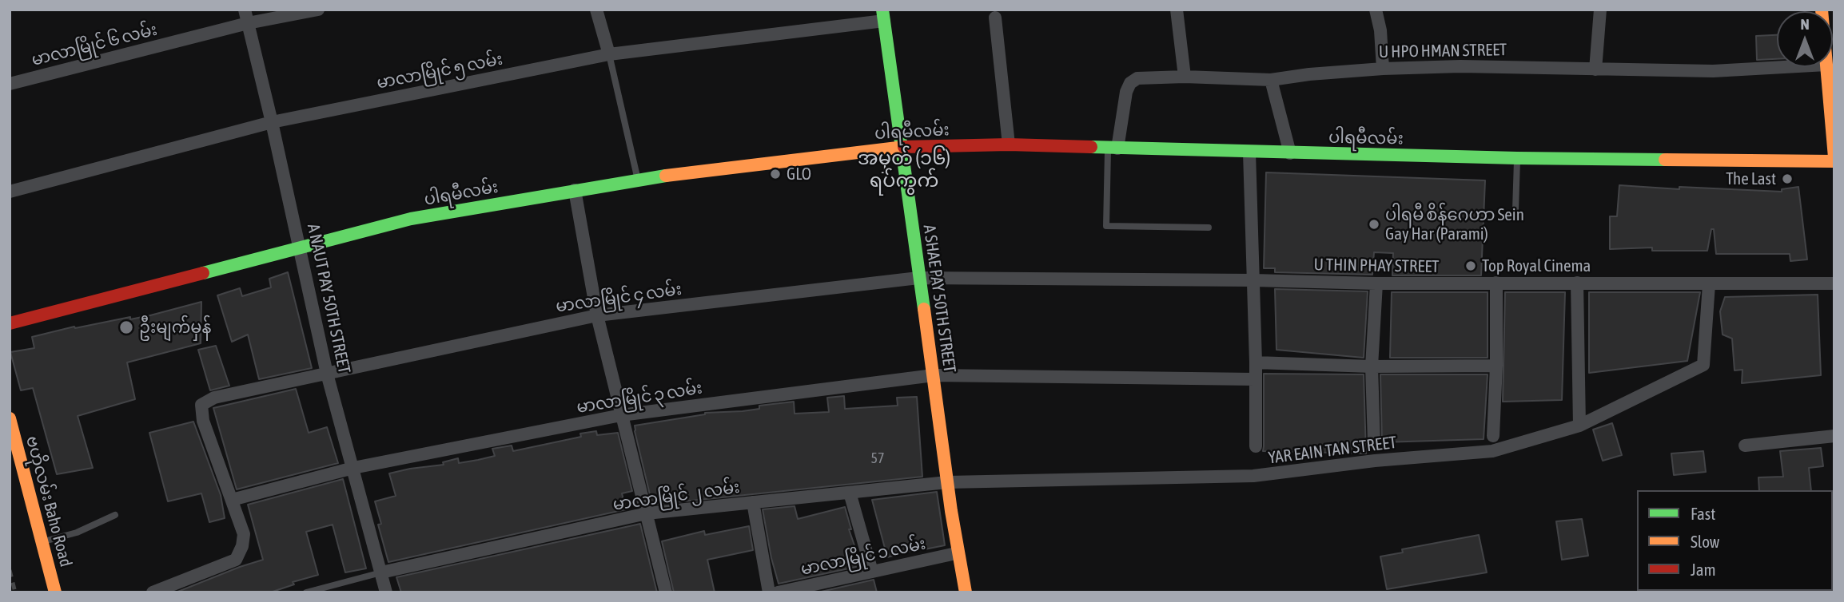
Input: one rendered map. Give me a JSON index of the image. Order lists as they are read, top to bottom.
{
  "streets": {
    "main road": ["ပါရမီလမ်း", "A SHAE PAY 50TH STREET", "ဗဟိုလမ်း Baho Road"],
    "street": [
      "မာလာမြိုင် ၆ လမ်း",
      "U HPO HMAN STREET",
      "မာလာမြိုင် ၅ လမ်း",
      "U THIN PHAY STREET",
      "မာလာမြိုင် ၄ လမ်း",
      "A NAUT PAY 50TH STREET",
      "မာလာမြိုင် ၃ လမ်း",
      "YAR EAIN TAN STREET",
      "မာလာမြိုင် ၂ လမ်း",
      "မာလာမြိုင် ၁ လမ်း"
    ]
  },
  "crossings": [
    ["မာလာမြိုင် ၆ လမ်း", "A NAUT PAY 50TH STREET"],
    ["U HPO HMAN STREET", "ပါရမီလမ်း"],
    ["မာလာမြိုင် ၅ လမ်း", "A NAUT PAY 50TH STREET"],
    ["မာလာမြိုင် ၅ လမ်း", "A SHAE PAY 50TH STREET"],
    ["ပါရမီလမ်း", "A NAUT PAY 50TH STREET"],
    ["ပါရမီလမ်း", "A SHAE PAY 50TH STREET"],
    ["U THIN PHAY STREET", "မာလာမြိုင် ၄ လမ်း"],
    ["U THIN PHAY STREET", "A SHAE PAY 50TH STREET"],
    ["U THIN PHAY STREET", "YAR EAIN TAN STREET"],
    ["မာလာမြိုင် ၄ လမ်း", "A NAUT PAY 50TH STREET"],
    ["မာလာမြိုင် ၄ လမ်း", "A SHAE PAY 50TH STREET"],
    ["မာလာမြိုင် ၄ လမ်း", "မာလာမြိုင် ၃ လမ်း"],
    ["A NAUT PAY 50TH STREET", "မာလာမြိုင် ၃ လမ်း"],
    ["A NAUT PAY 50TH STREET", "မာလာမြိုင် ၂ လမ်း"],
    ["A SHAE PAY 50TH STREET", "မာလာမြိုင် ၃ လမ်း"],
    ["A SHAE PAY 50TH STREET", "YAR EAIN TAN STREET"],
    ["A SHAE PAY 50TH STREET", "မာလာမြိုင် ၂ လမ်း"],
    ["A SHAE PAY 50TH STREET", "မာလာမြိုင် ၁ လမ်း"],
    ["YAR EAIN TAN STREET", "မာလာမြိုင် ၂ လမ်း"]
  ],
  "districts": ["အမှတ် (၁၆) ရပ်ကွက်"],
  "places": [
    "GLO",
    "The Last",
    "ပါရမီ စိန်ဂေဟာ Sein Gay Har (Parami)",
    "Top Royal Cinema",
    "ဦးမျက်မှန်"
  ],
  "house_numbers": ["57"],
  "legend": ["Fast", "Slow", "Jam"],
  "north": "top"
}
